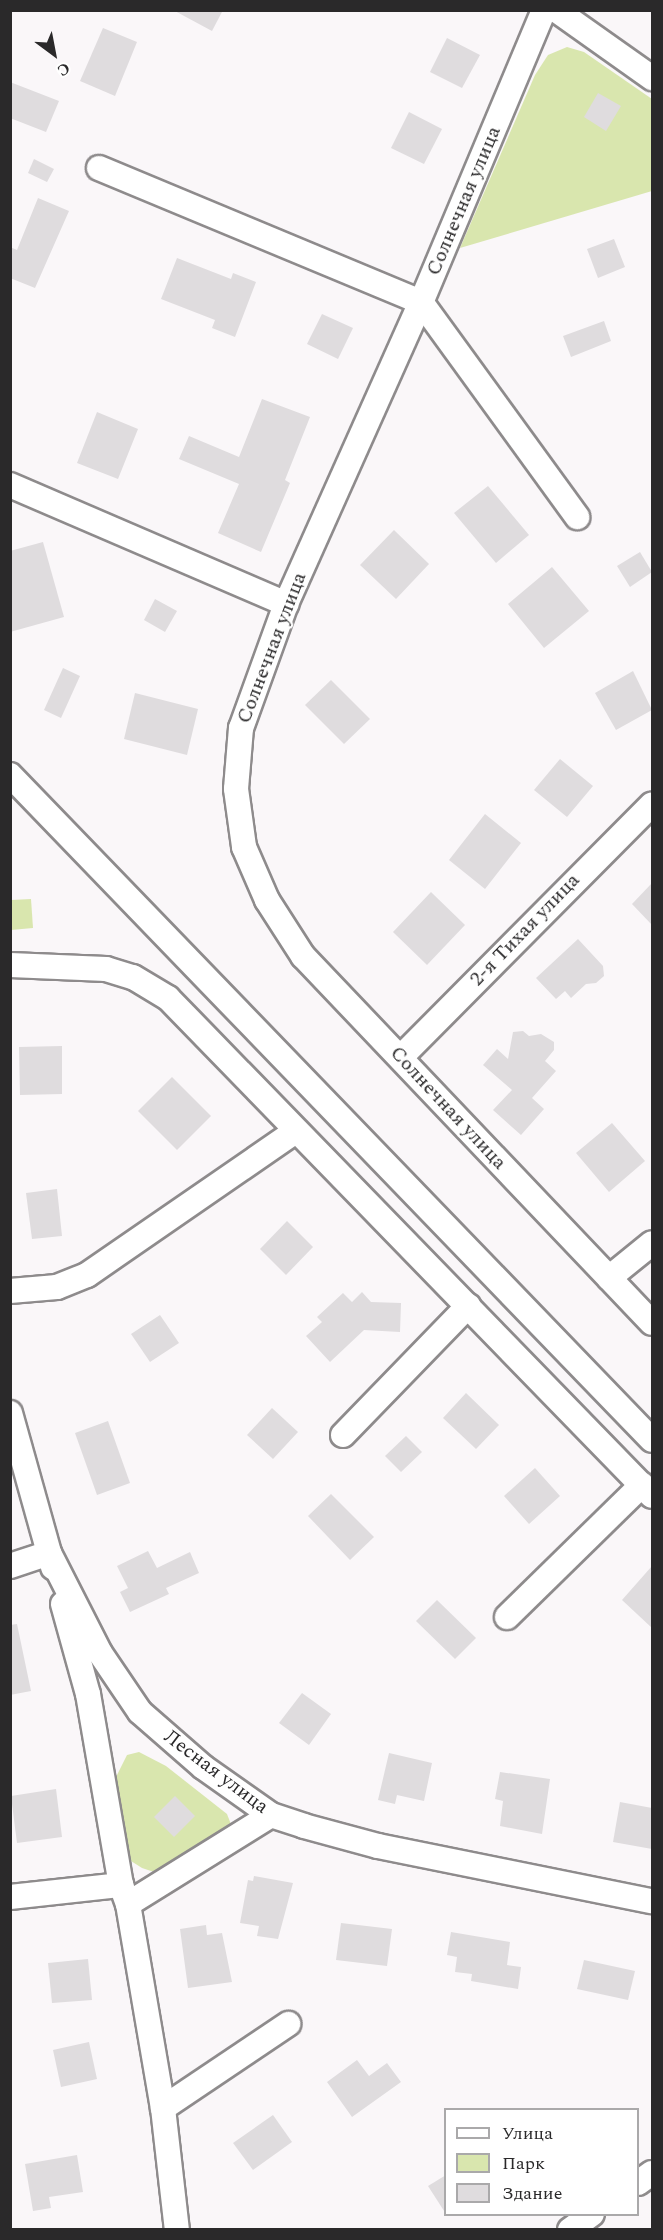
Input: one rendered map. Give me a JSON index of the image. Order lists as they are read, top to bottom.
{
  "streets": {
    "street": ["Солнечная улица", "2-я Тихая улица", "Лесная улица"]
  },
  "crossings": [
    ["Солнечная улица", "2-я Тихая улица"]
  ],
  "legend": ["Улица", "Парк", "Здание"],
  "north": "bottom right"
}
